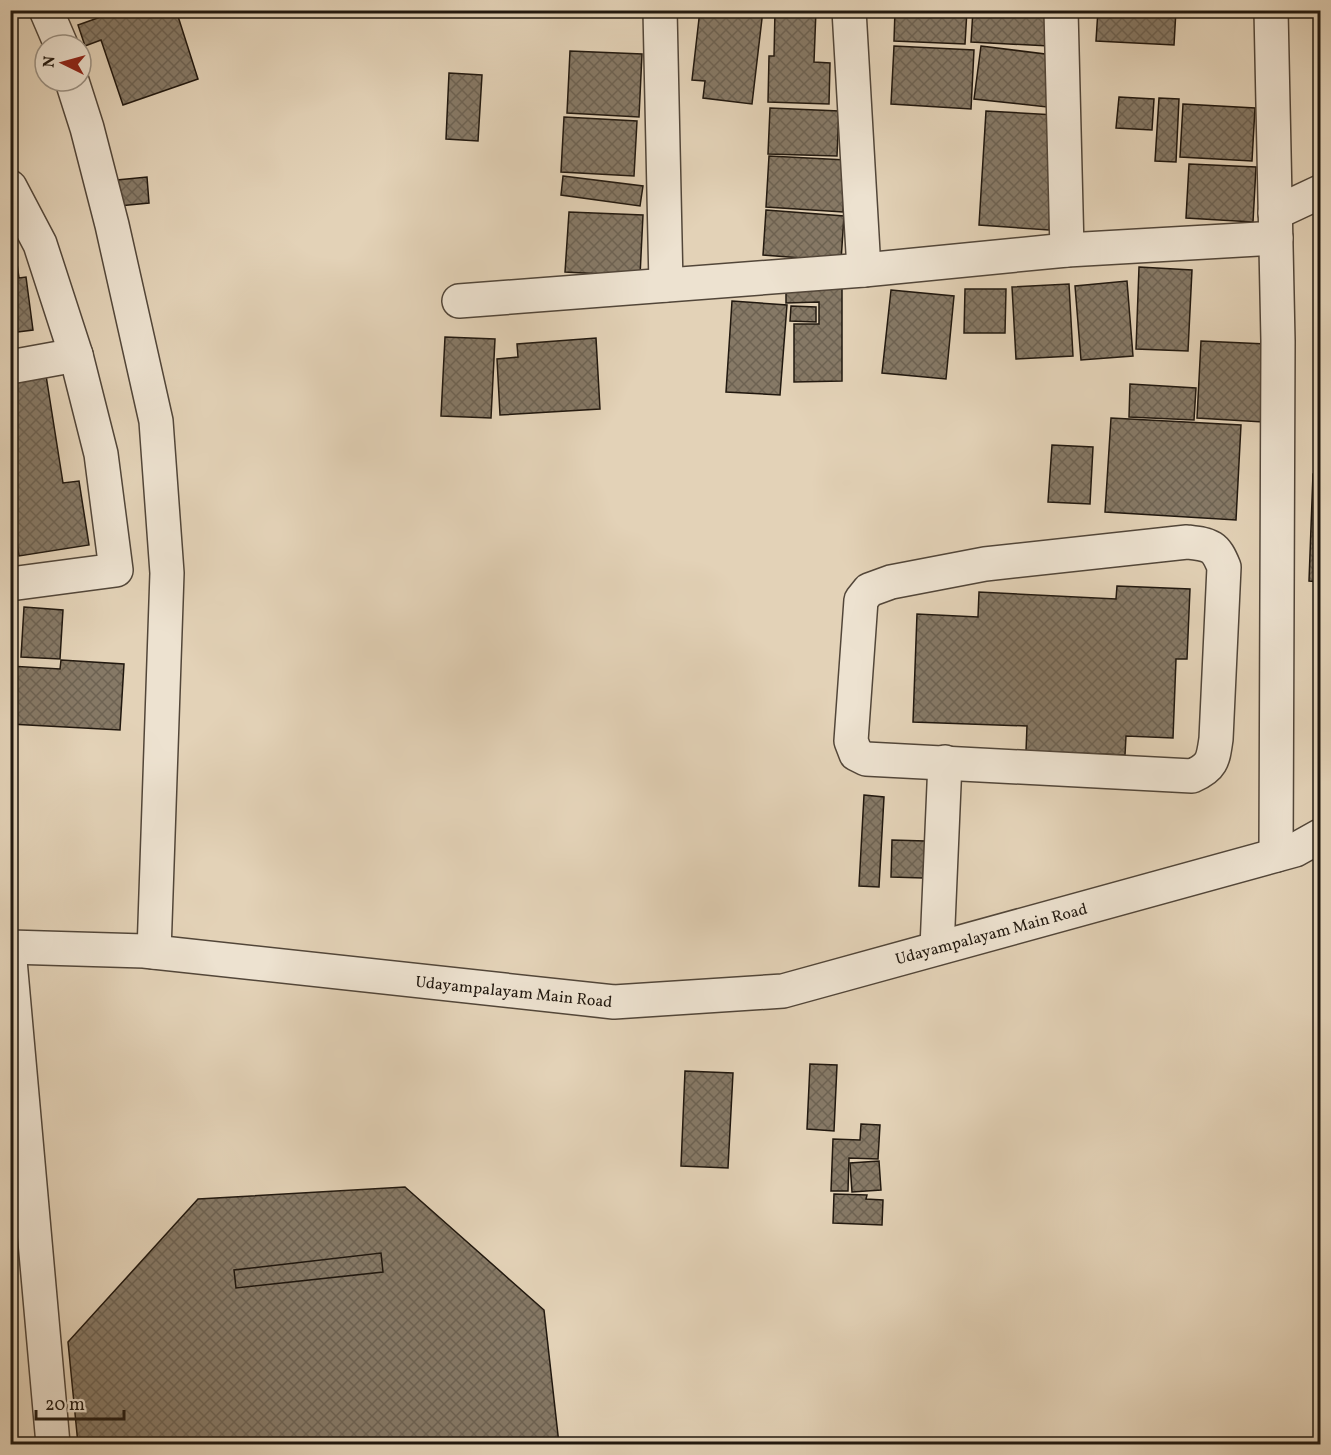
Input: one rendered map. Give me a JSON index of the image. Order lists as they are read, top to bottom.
{
  "streets": {
    "street": ["Udayampalayam Main Road"]
  },
  "scale_bar": "20 m",
  "north": "left"
}
